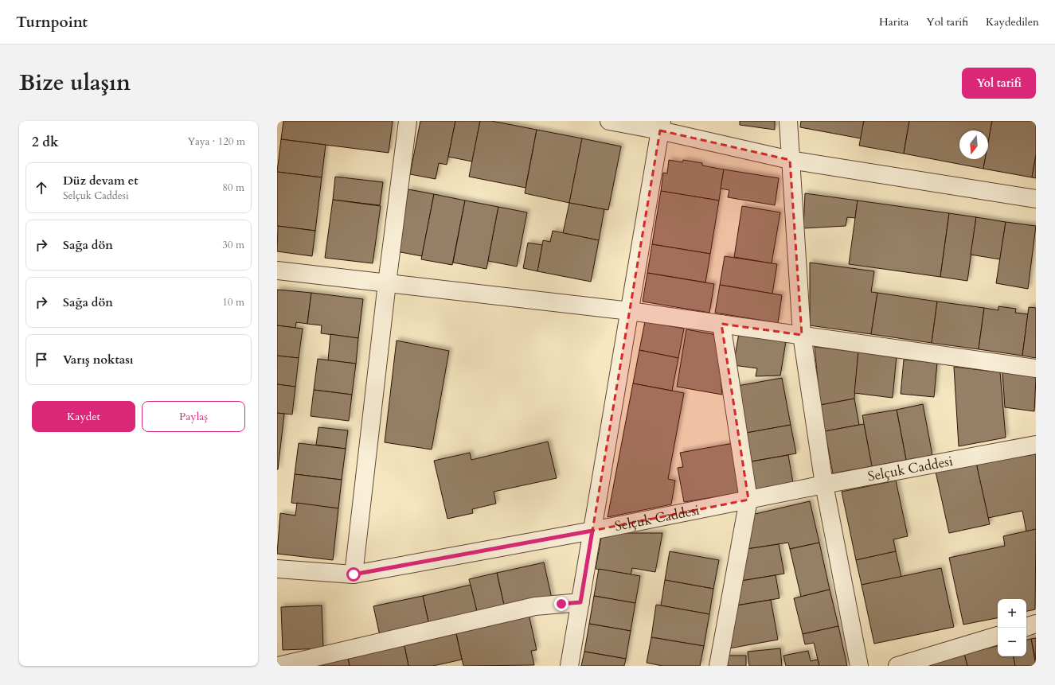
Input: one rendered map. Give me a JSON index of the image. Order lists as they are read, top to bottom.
{
  "streets": {
    "street": ["Selçuk Caddesi"]
  },
  "north": "bottom",
  "page": {
    "header": "Turnpoint",
    "nav": ["Harita", "Yol tarifi", "Kaydedilen"],
    "title": "Bize ulaşın",
    "buttons": [
      "Yol tarifi",
      ["Kaydet", "Paylaş"]
    ],
    "heading": ["2 dk", "Yaya · 120 m"],
    "list": [
      ["Düz devam et", "Selçuk Caddesi", "80 m"],
      ["Sağa dön", "30 m"],
      ["Sağa dön", "10 m"],
      "Varış noktası"
    ],
    "map_buttons": ["+", "−"]
  }
}
